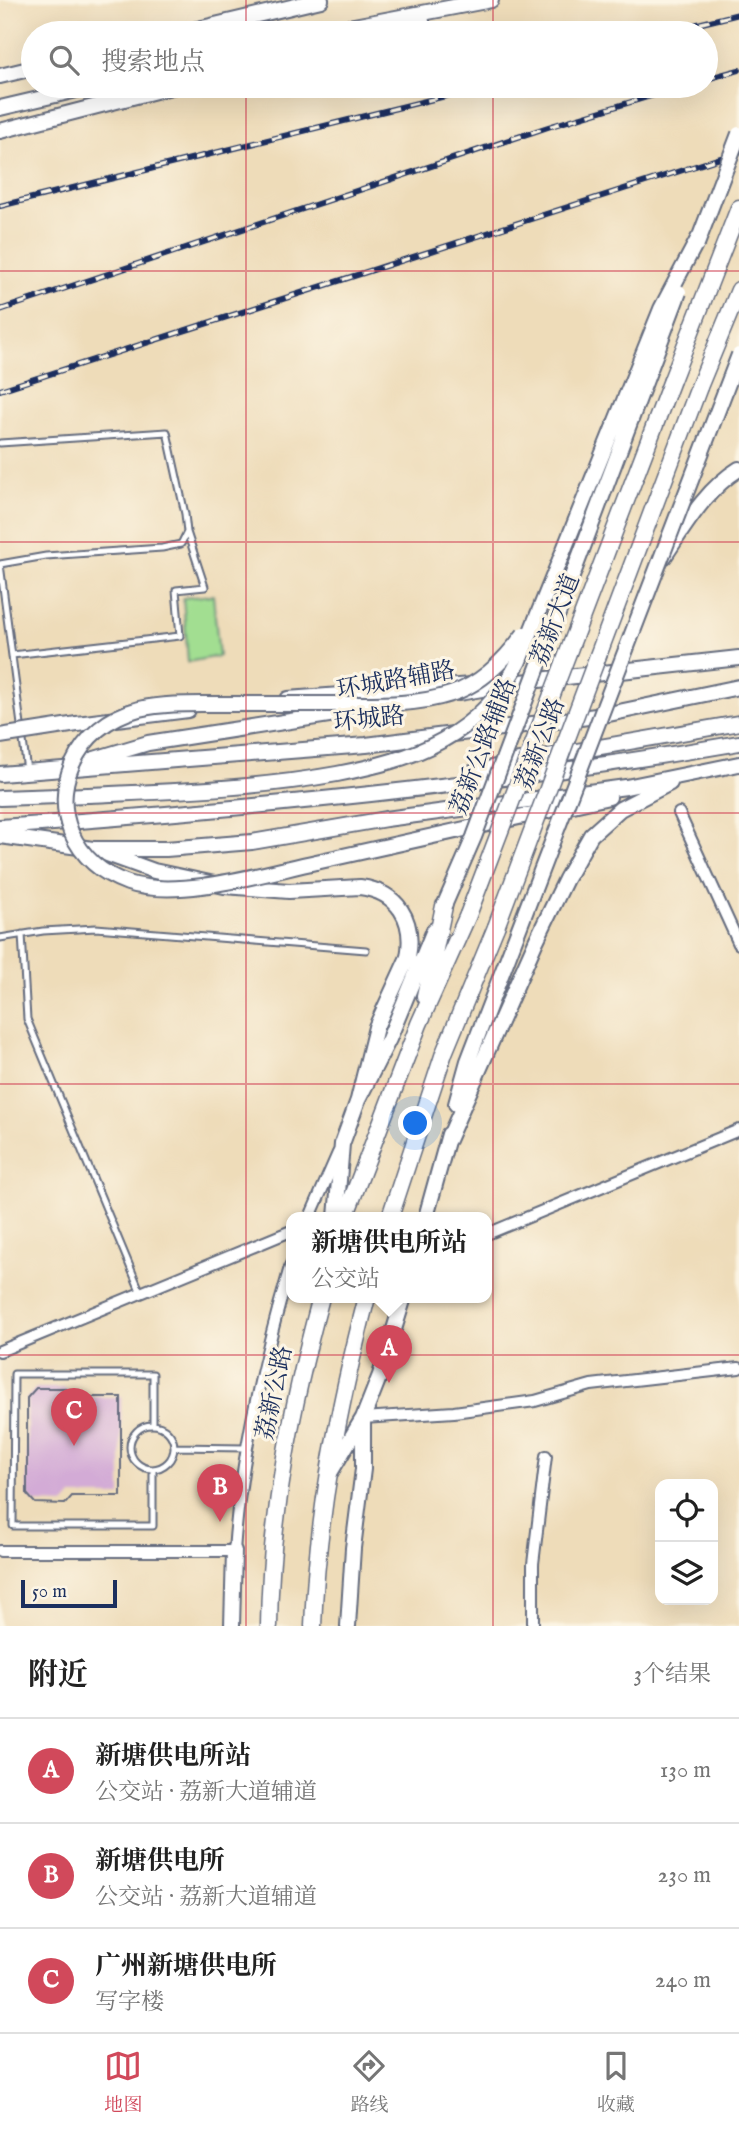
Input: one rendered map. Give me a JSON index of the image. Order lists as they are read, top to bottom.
{
  "streets": {
    "main road": [
      "荔新大道",
      "环城路辅路",
      "环城路",
      "荔新公路",
      "荔新公路辅路"
    ]
  },
  "crossings": [
    ["环城路辅路", "环城路"]
  ],
  "scale_bar": "50 m",
  "page": {
    "search": "搜索地点",
    "popup": ["新塘供电所站", "公交站"],
    "pins": ["A", "C", "B"],
    "scale": "50 m",
    "heading": ["附近", "3个结果"],
    "list": [
      {
        "mark": "A",
        "name": "新塘供电所站",
        "note": "公交站 · 荔新大道辅道",
        "value": "130 m"
      },
      {
        "mark": "B",
        "name": "新塘供电所",
        "note": "公交站 · 荔新大道辅道",
        "value": "230 m"
      },
      {
        "mark": "C",
        "name": "广州新塘供电所",
        "note": "写字楼",
        "value": "240 m"
      }
    ],
    "nav": ["地图", "路线", "收藏"]
  }
}
